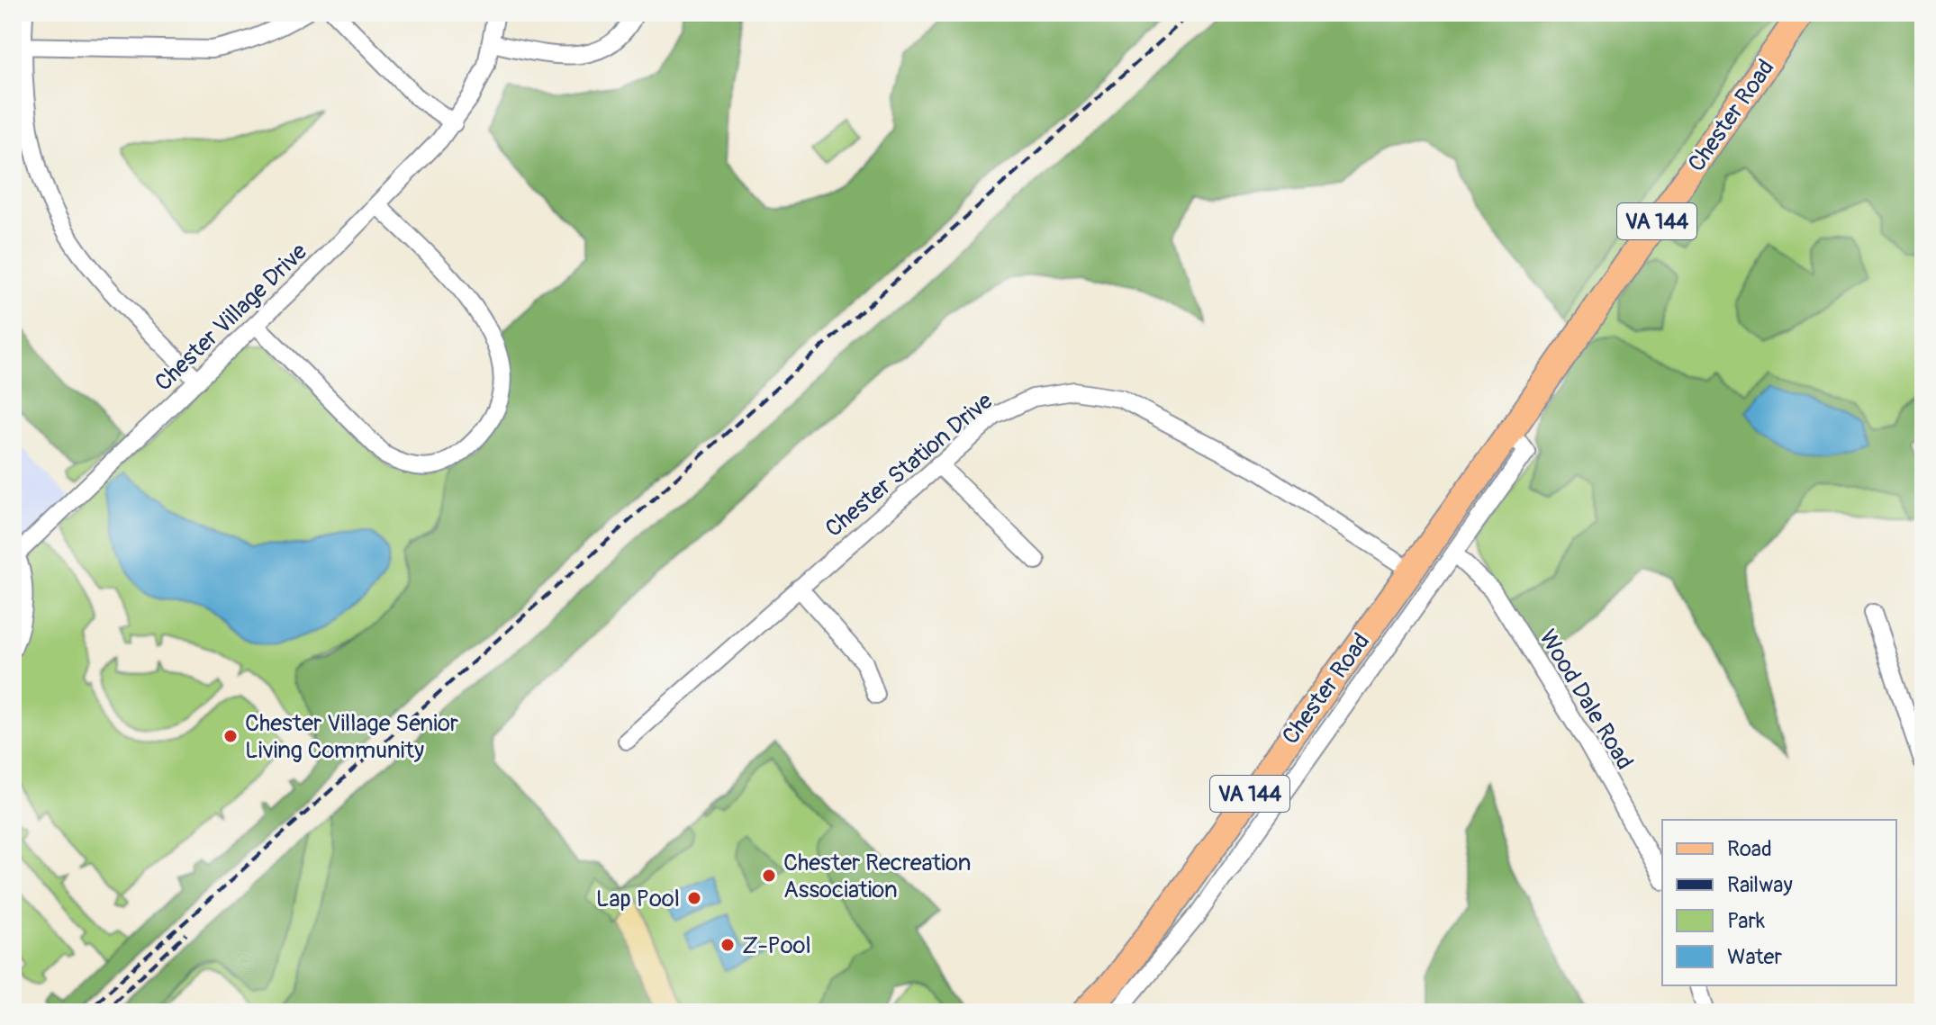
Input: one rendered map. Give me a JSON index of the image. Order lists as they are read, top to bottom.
{
  "streets": {
    "main road": ["Chester Road", "VA 144"],
    "street": ["Chester Village Drive", "Chester Station Drive", "Wood Dale Road"]
  },
  "crossings": [
    ["Chester Road", "Chester Station Drive"],
    ["Chester Road", "Wood Dale Road"]
  ],
  "places": [
    "Chester Village Senior Living Community",
    "Chester Recreation Association",
    "Lap Pool",
    "Z-Pool"
  ],
  "legend": [
    "Road",
    "Railway",
    "Park",
    "Water"
  ]
}
